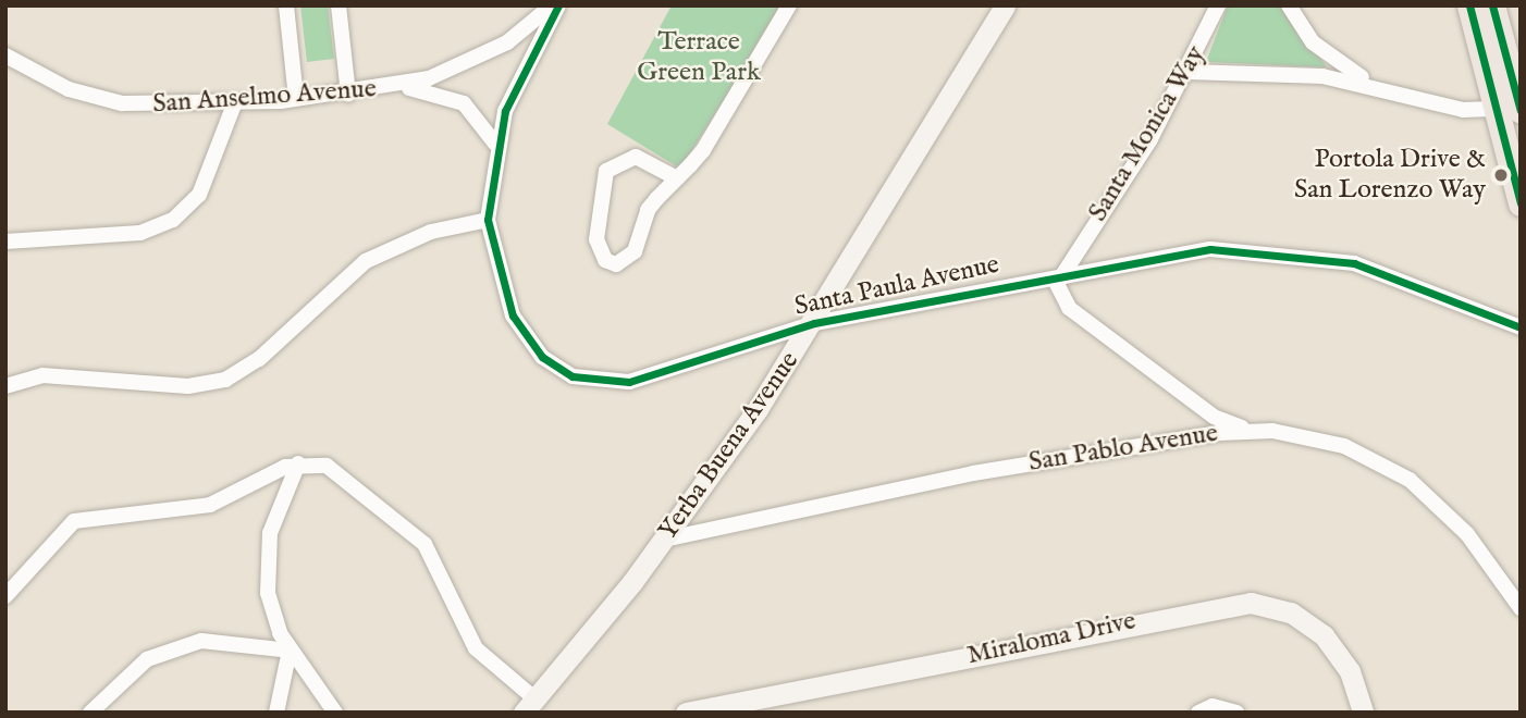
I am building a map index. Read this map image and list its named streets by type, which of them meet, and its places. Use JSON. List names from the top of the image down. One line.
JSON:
{"streets":{"street":["San Anselmo Avenue","Santa Monica Way","Santa Paula Avenue","Yerba Buena Avenue","San Pablo Avenue","Miraloma Drive"]},"crossings":[["San Anselmo Avenue","Santa Paula Avenue"],["Santa Monica Way","Santa Paula Avenue"],["Santa Paula Avenue","Yerba Buena Avenue"],["Yerba Buena Avenue","San Pablo Avenue"]],"parks":["Terrace Green Park"],"places":["Portola Drive & San Lorenzo Way"]}
